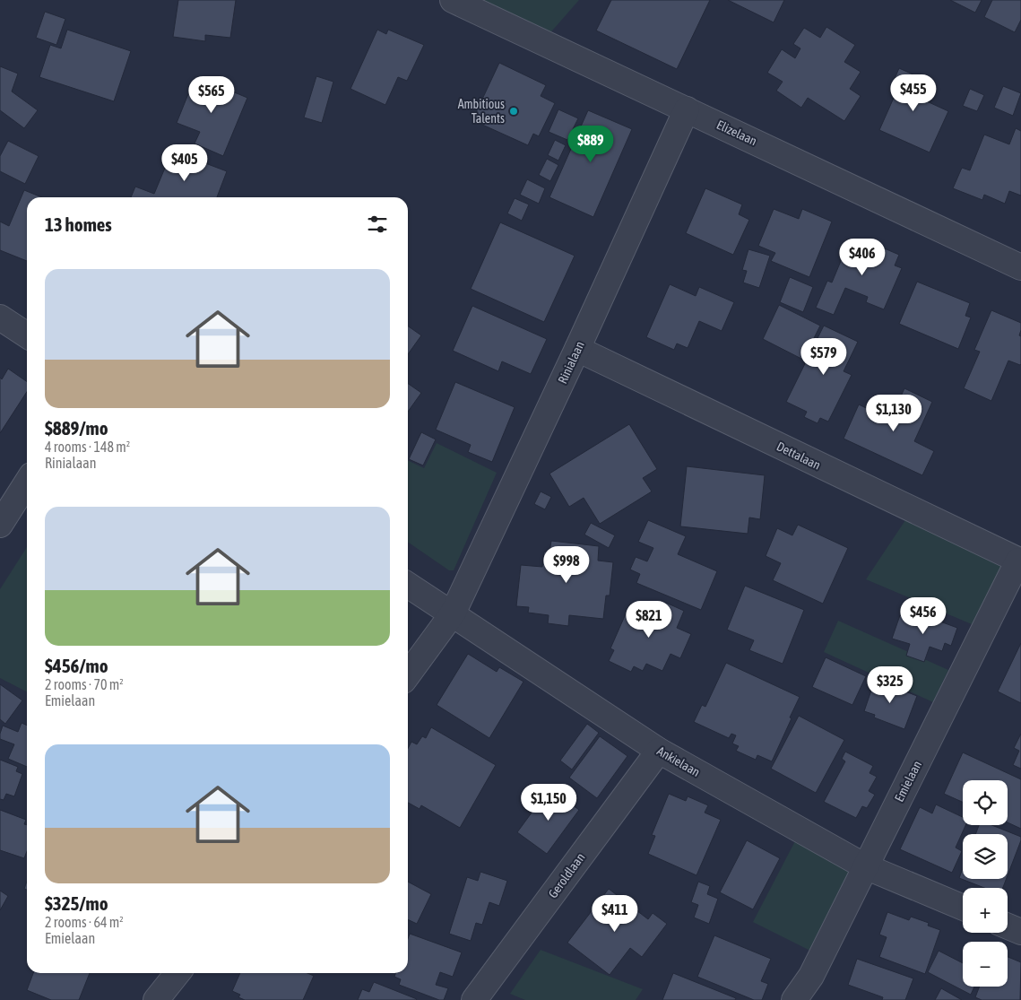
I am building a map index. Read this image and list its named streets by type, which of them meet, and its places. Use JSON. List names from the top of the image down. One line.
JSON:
{"streets":{"street":["Elizelaan","Rinialaan","Dettalaan","Ankielaan","Emielaan","Geroldlaan"]},"crossings":[["Elizelaan","Rinialaan"],["Rinialaan","Dettalaan"],["Rinialaan","Ankielaan"],["Dettalaan","Emielaan"],["Ankielaan","Emielaan"],["Ankielaan","Geroldlaan"]],"places":["Ambitious Talents"],"page":{"price":["$455","$565","$889","$405","$406","$579","$1,130","$998","$456","$821","$325","$1,150","$411"],"heading":"13 homes","list":[{"name":"$889/mo","note":"4 rooms · 148 m² · Rinialaan"},{"name":"$456/mo","note":"2 rooms · 70 m² · Emielaan"},{"name":"$325/mo","note":"2 rooms · 64 m² · Emielaan"}],"map_buttons":["+","−"]}}
